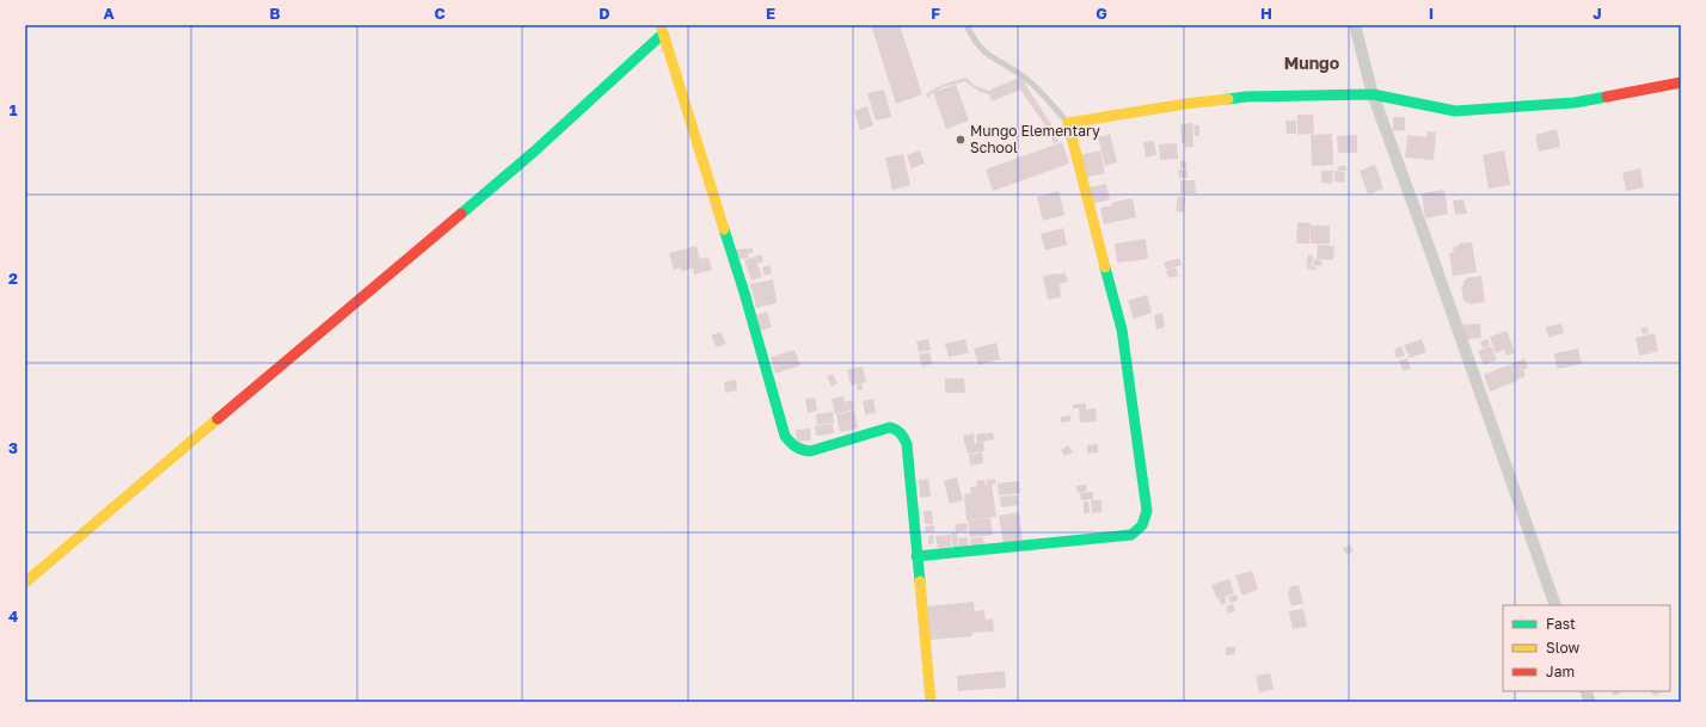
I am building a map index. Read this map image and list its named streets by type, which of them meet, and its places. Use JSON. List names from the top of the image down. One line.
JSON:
{"districts":["Mungo"],"places":["Mungo Elementary School"],"legend":["Fast","Slow","Jam"],"grid":{"columns":["A","B","C","D","E","F","G","H","I","J"],"rows":["1","2","3","4"]}}
